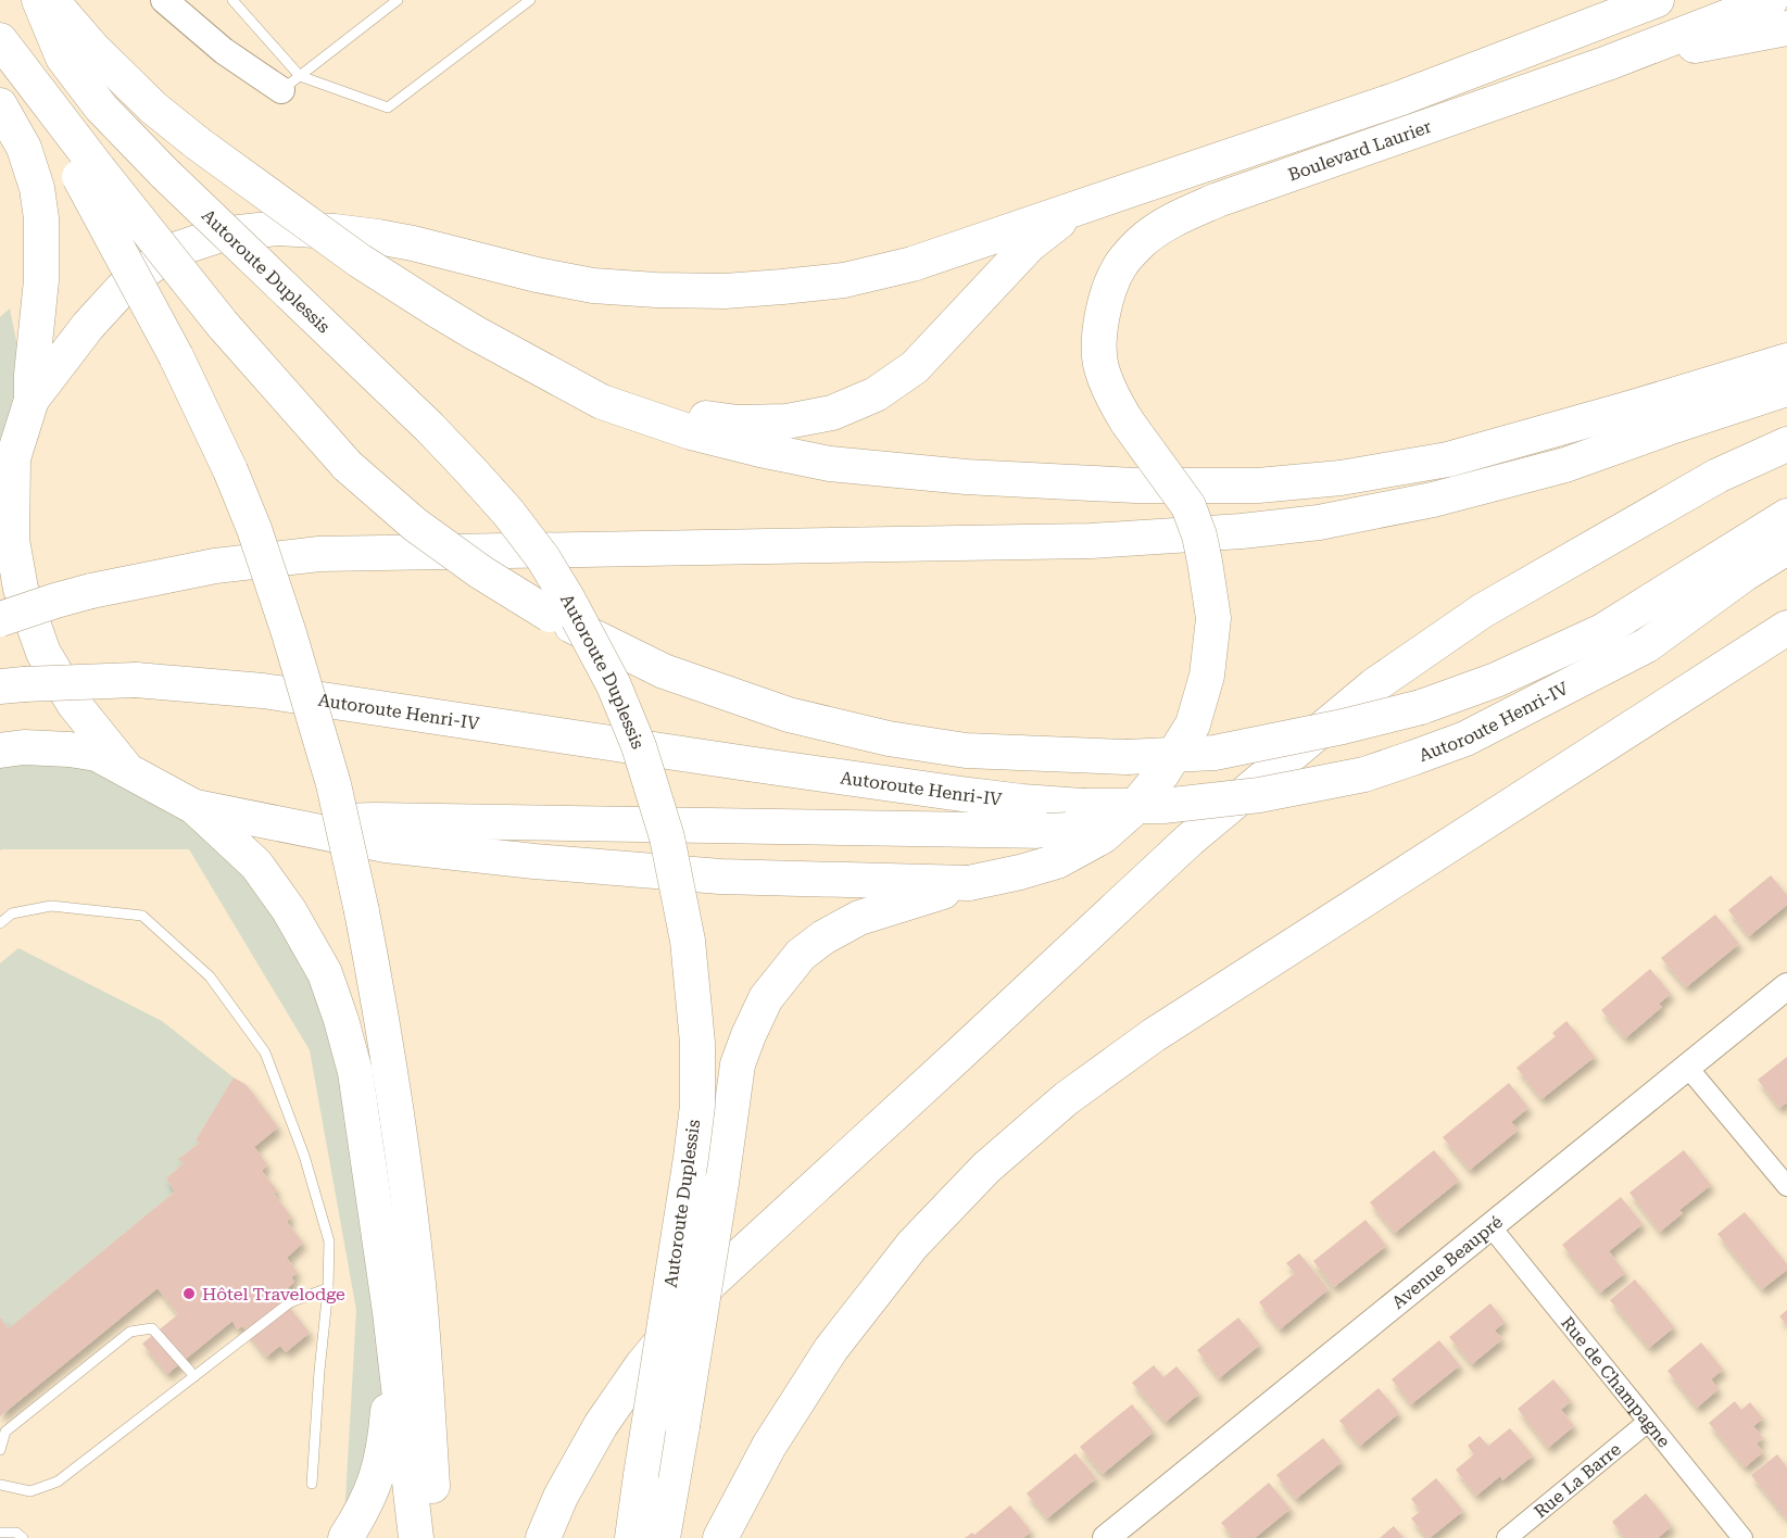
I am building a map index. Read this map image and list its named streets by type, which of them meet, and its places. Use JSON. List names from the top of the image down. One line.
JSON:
{"streets":{"highway":["Boulevard Laurier","Autoroute Duplessis","Autoroute Henri-IV"],"street":["Avenue Beaupré","Rue de Champagne","Rue La Barre"]},"crossings":[["Avenue Beaupré","Rue de Champagne"],["Rue de Champagne","Rue La Barre"]],"places":["Hôtel Travelodge"]}
